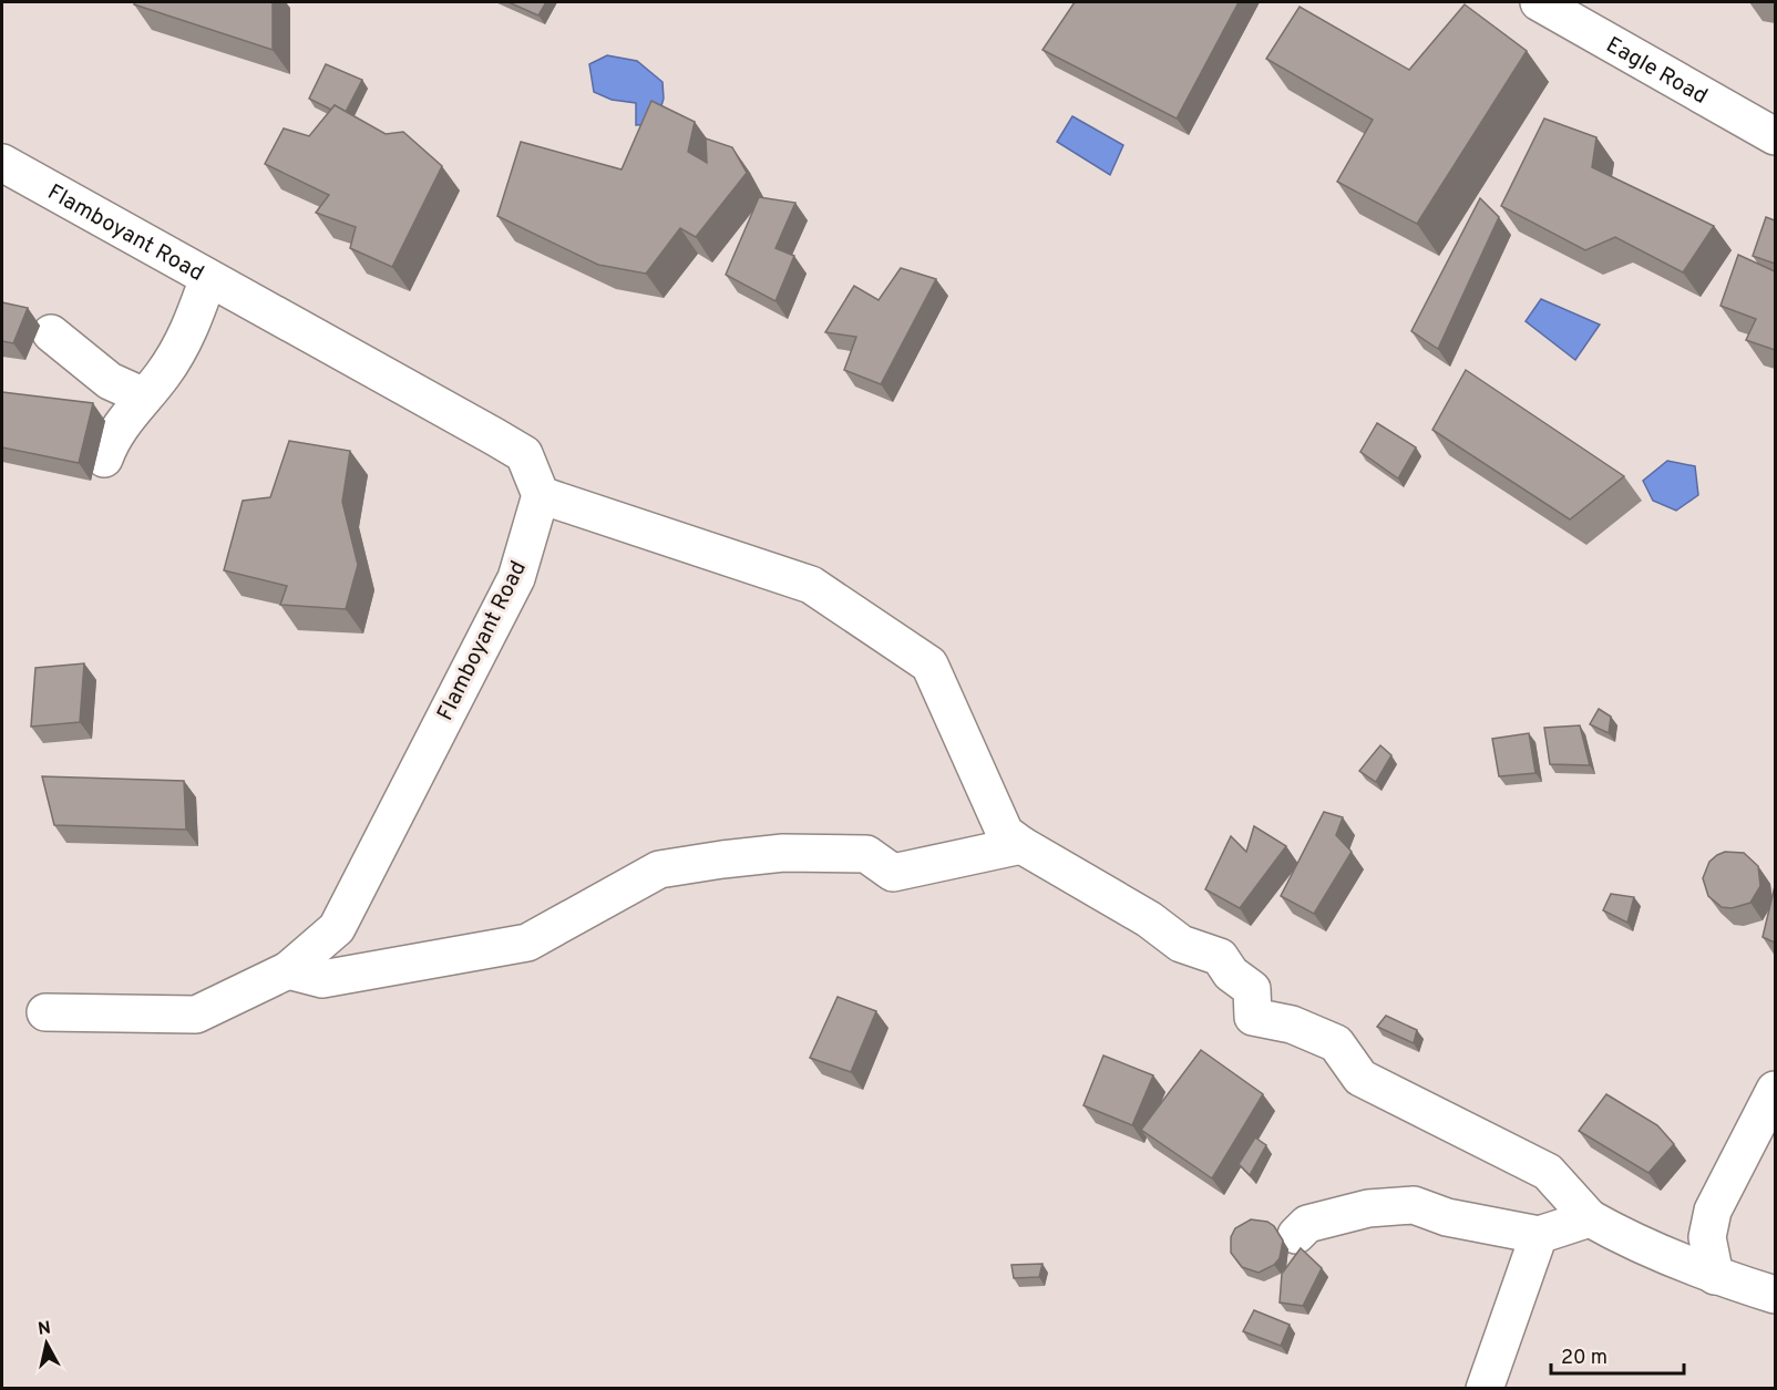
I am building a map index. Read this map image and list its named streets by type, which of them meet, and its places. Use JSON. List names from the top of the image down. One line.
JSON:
{"streets":{"street":["Eagle Road","Flamboyant Road"]},"scale_bar":"20 m","north":"top"}
